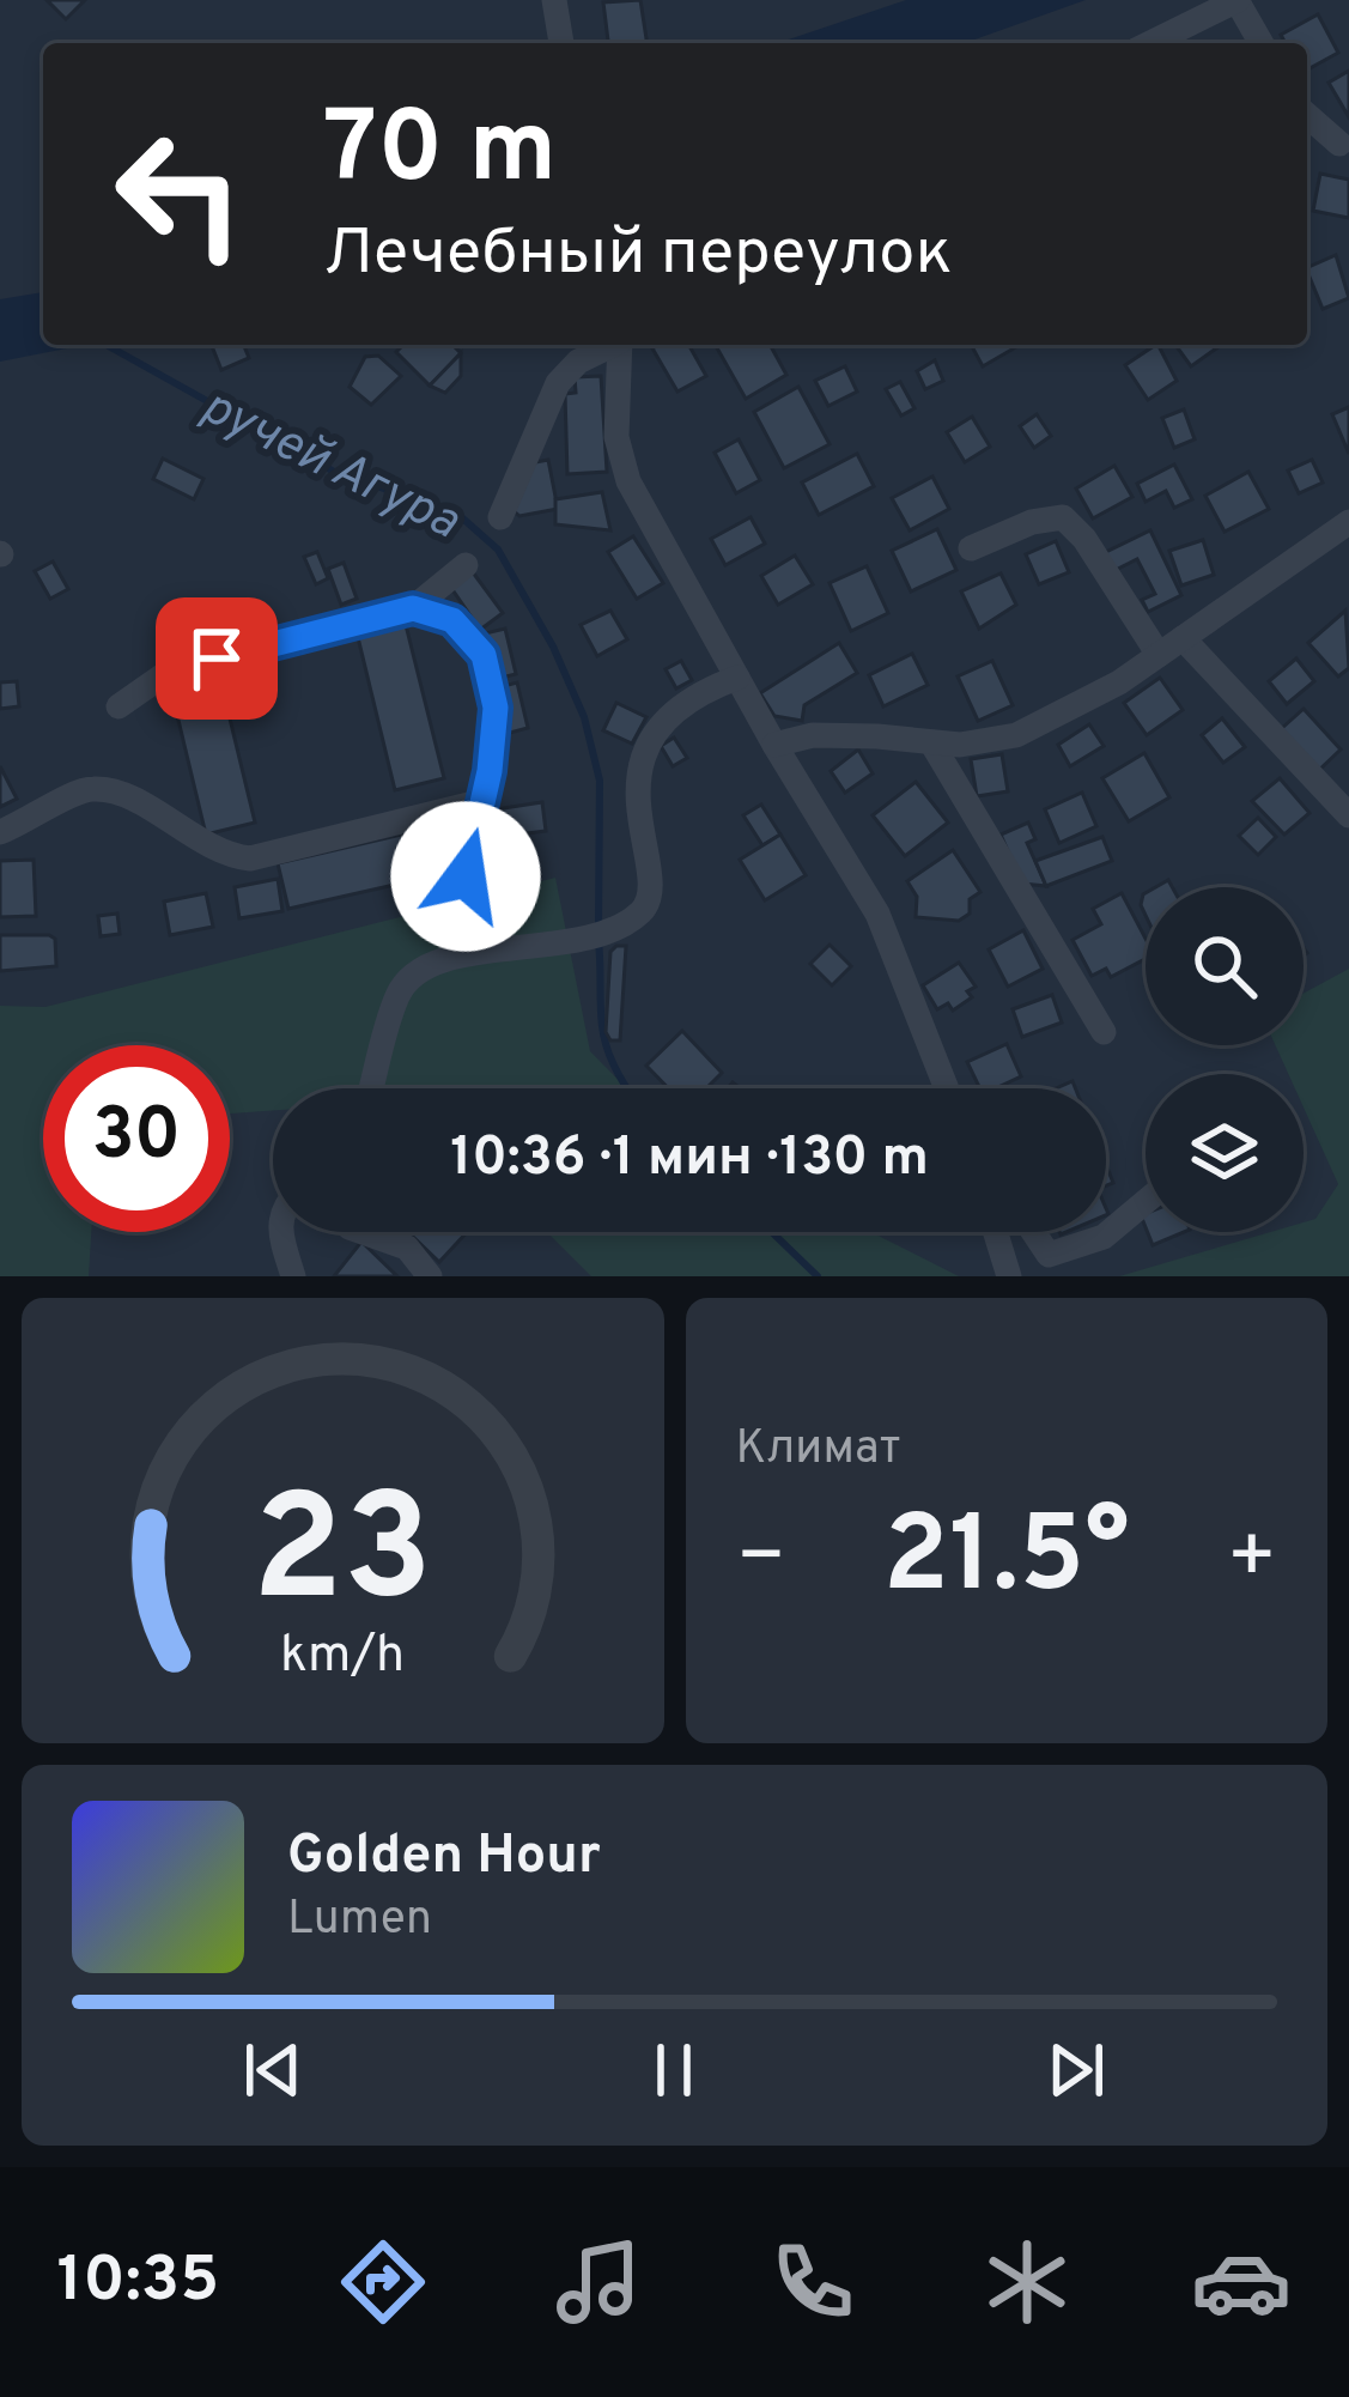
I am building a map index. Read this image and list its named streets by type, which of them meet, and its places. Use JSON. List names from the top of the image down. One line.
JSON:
{"water":["ручей Агура"],"page":{"turn":["70 m","Лечебный переулок"],"limit":"30","trip":"10:36 · 1 мин · 130 m","tile":"Климат","heat":["−","21.5°","+"],"song":["Golden Hour","Lumen"],"tabs":"10:35","gauge":["23","km/h"]}}
